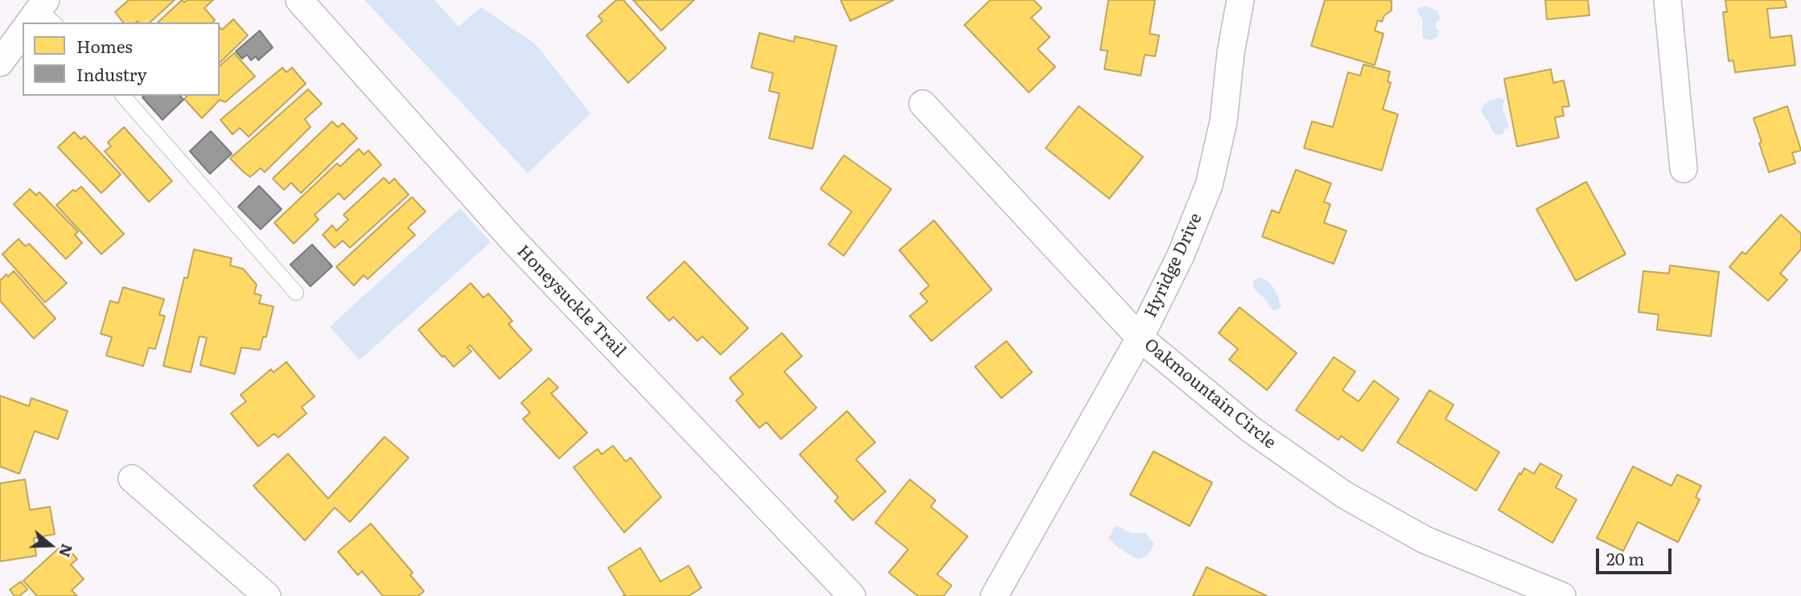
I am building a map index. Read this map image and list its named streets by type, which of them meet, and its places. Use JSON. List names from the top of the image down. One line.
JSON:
{"streets":{"street":["Hyridge Drive","Honeysuckle Trail","Oakmountain Circle"]},"crossings":[["Hyridge Drive","Oakmountain Circle"]],"legend":["Homes","Industry"],"scale_bar":"20 m","north":"right"}
